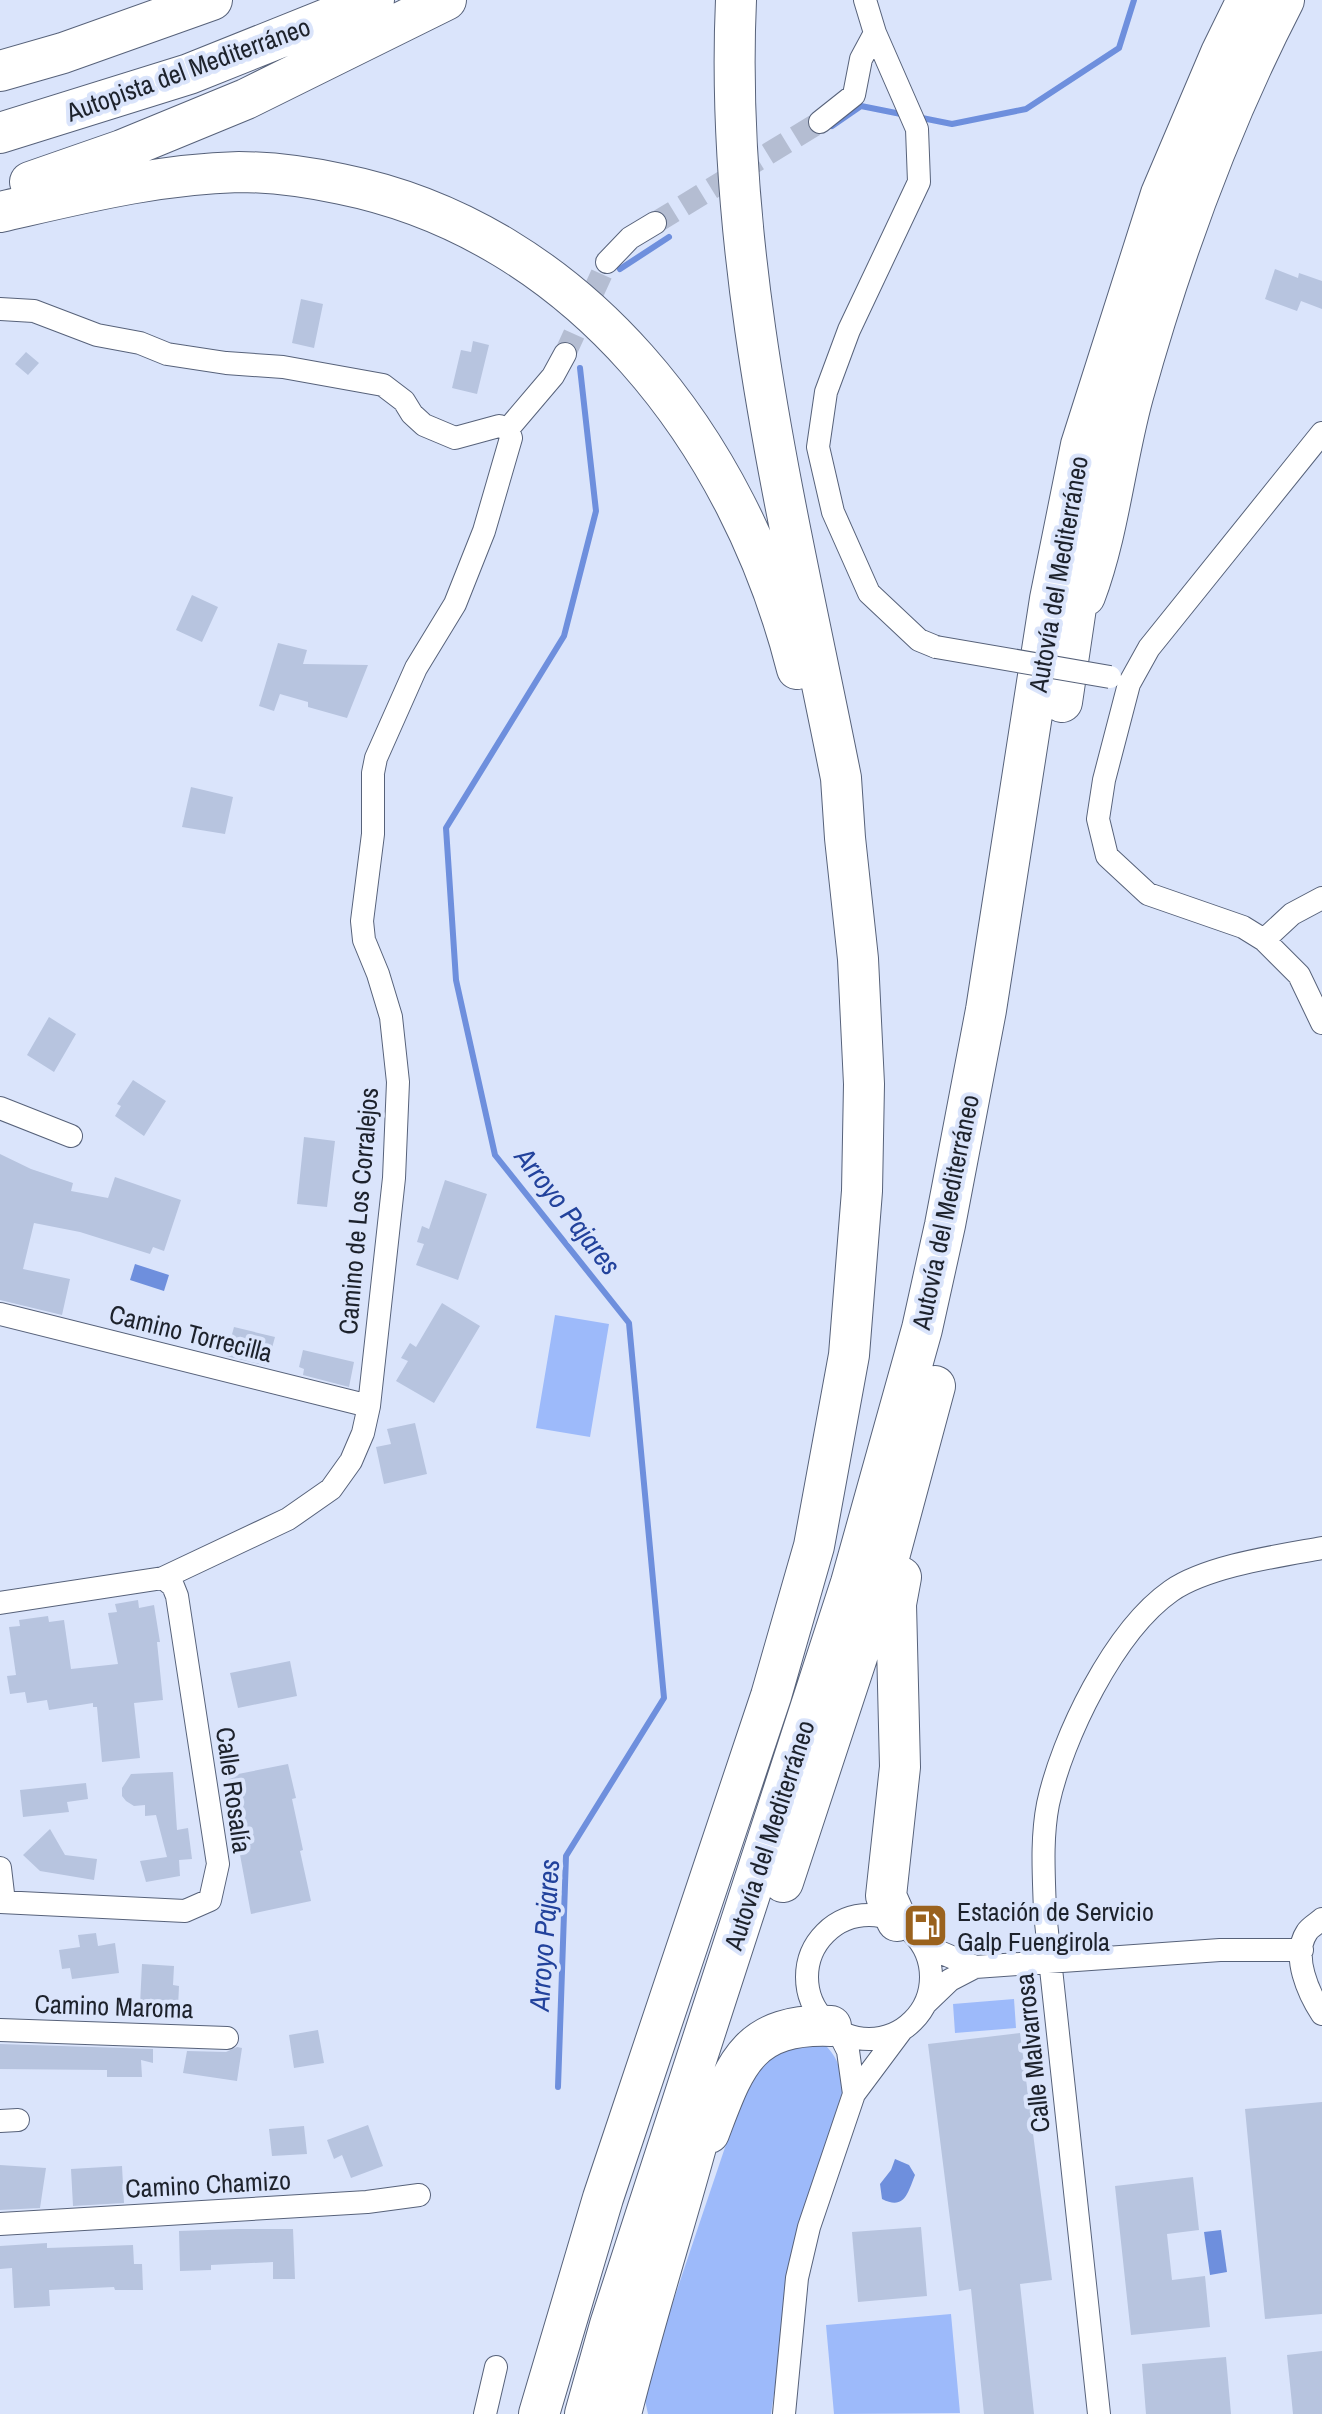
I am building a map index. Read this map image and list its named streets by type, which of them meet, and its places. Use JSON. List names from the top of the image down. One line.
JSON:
{"streets":{"highway":["Autopista del Mediterráneo","Autovía del Mediterráneo"],"street":["Camino de Los Corralejos","Camino Torrecilla","Calle Rosalía","Camino Maroma","Calle Malvarrosa","Camino Chamizo"]},"crossings":[["Camino de Los Corralejos","Camino Torrecilla"],["Camino de Los Corralejos","Calle Rosalía"]],"water":["Arroyo Pajares"],"places":{"fuel station":["Estación de Servicio Galp Fuengirola"]}}
